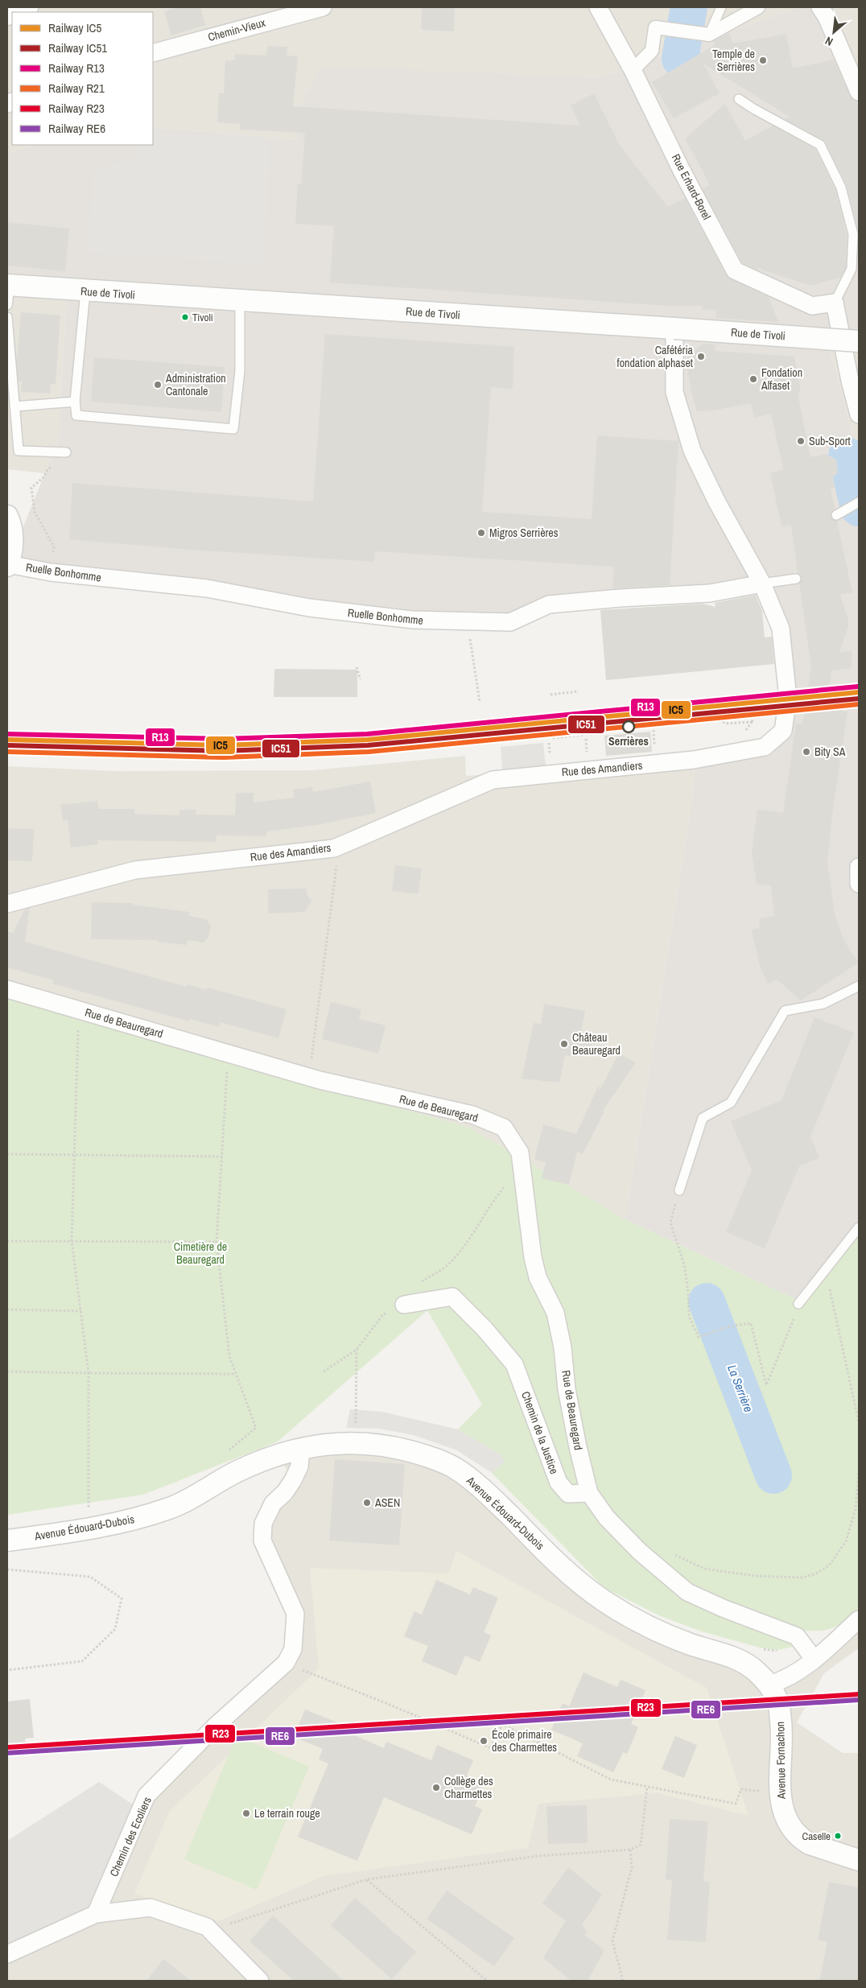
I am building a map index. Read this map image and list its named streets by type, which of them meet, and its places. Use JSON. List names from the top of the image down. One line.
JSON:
{"streets":{"street":["Chemin-Vieux","Rue Erhard-Borel","Rue de Tivoli","Ruelle Bonhomme","Rue des Amandiers","Rue de Beauregard","Chemin de la Justice","Avenue Édouard-Dubois","Avenue Fornachon","Chemin des Ecoliers"]},"crossings":[["Rue de Tivoli","Rue des Amandiers"],["Ruelle Bonhomme","Rue des Amandiers"],["Rue de Beauregard","Chemin de la Justice"],["Avenue Édouard-Dubois","Avenue Fornachon"],["Avenue Édouard-Dubois","Chemin des Ecoliers"]],"water":["La Serrière"],"parks":["Cimetière de Beauregard"],"places":["Temple de Serrières","Tivoli","Cafétéria fondation alphaset","Fondation Alfaset","Administration Cantonale","Sub-Sport","Migros Serrières","Serrières","Bity SA","Château Beauregard","ASEN","École primaire des Charmettes","Collège des Charmettes","Le terrain rouge","Caselle"],"lines":["rail line R13","rail line IC5","rail line IC51","rail line R21","rail line R23","rail line RE6"],"legend":["Railway IC5","Railway IC51","Railway R13","Railway R21","Railway R23","Railway RE6"],"north":"bottom left"}
